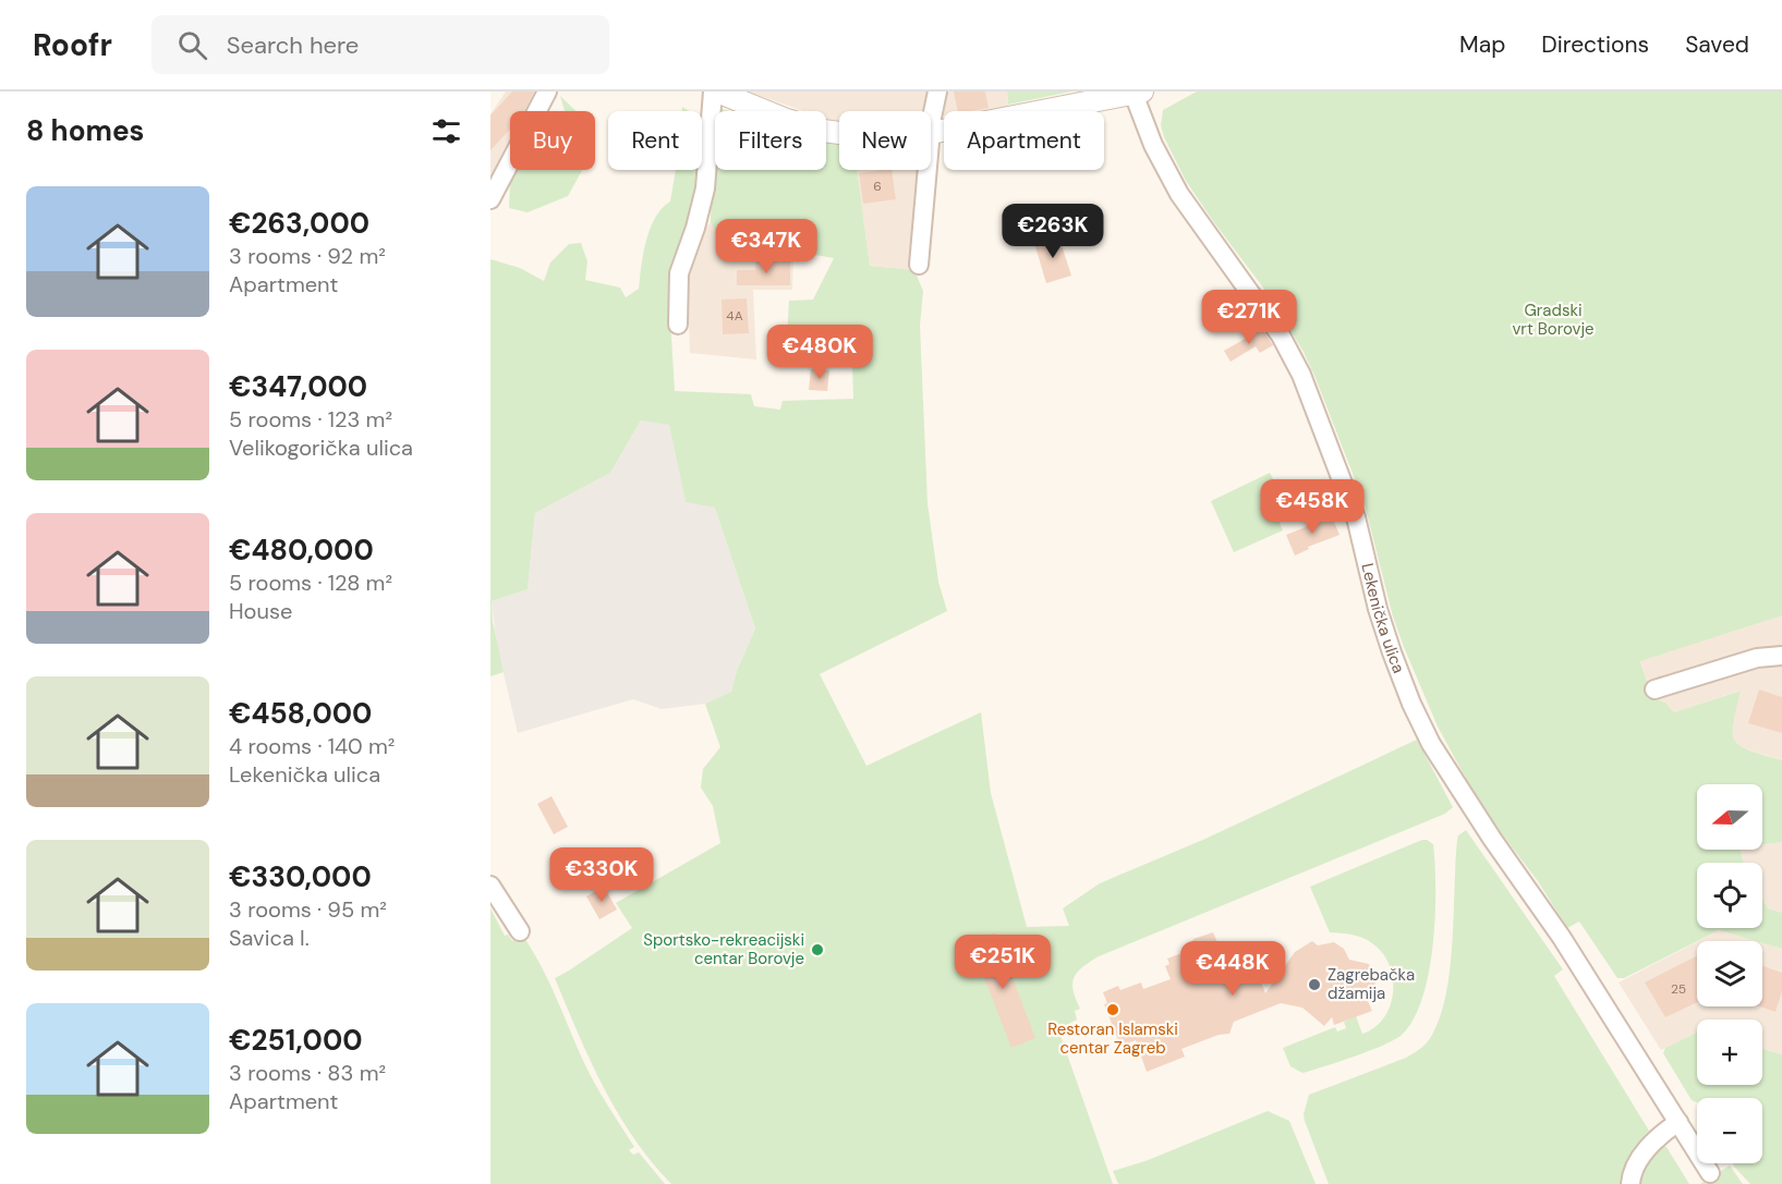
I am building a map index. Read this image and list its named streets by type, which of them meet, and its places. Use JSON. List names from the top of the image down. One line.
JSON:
{"streets":{"street":["Lekenička ulica"]},"parks":["Gradski vrt Borovje"],"places":["Sportsko-rekreacijski centar Borovje","Zagrebačka džamija","Restoran Islamski centar Zagreb"],"house_numbers":["6","4A","25"],"north":"left","page":{"header":"Roofr","search":"Search here","nav":["Map","Directions","Saved"],"heading":"8 homes","chip":["Buy","Rent","Filters","New","Apartment"],"list":[{"name":"€263,000","note":"3 rooms · 92 m² · Apartment"},{"name":"€347,000","note":"5 rooms · 123 m² · Velikogorička ulica"},{"name":"€480,000","note":"5 rooms · 128 m² · House"},{"name":"€458,000","note":"4 rooms · 140 m² · Lekenička ulica"},{"name":"€330,000","note":"3 rooms · 95 m² · Savica I."},{"name":"€251,000","note":"3 rooms · 83 m² · Apartment"}],"price":["€263K","€347K","€271K","€480K","€458K","€330K","€251K","€448K"],"map_buttons":["+","−"]}}
